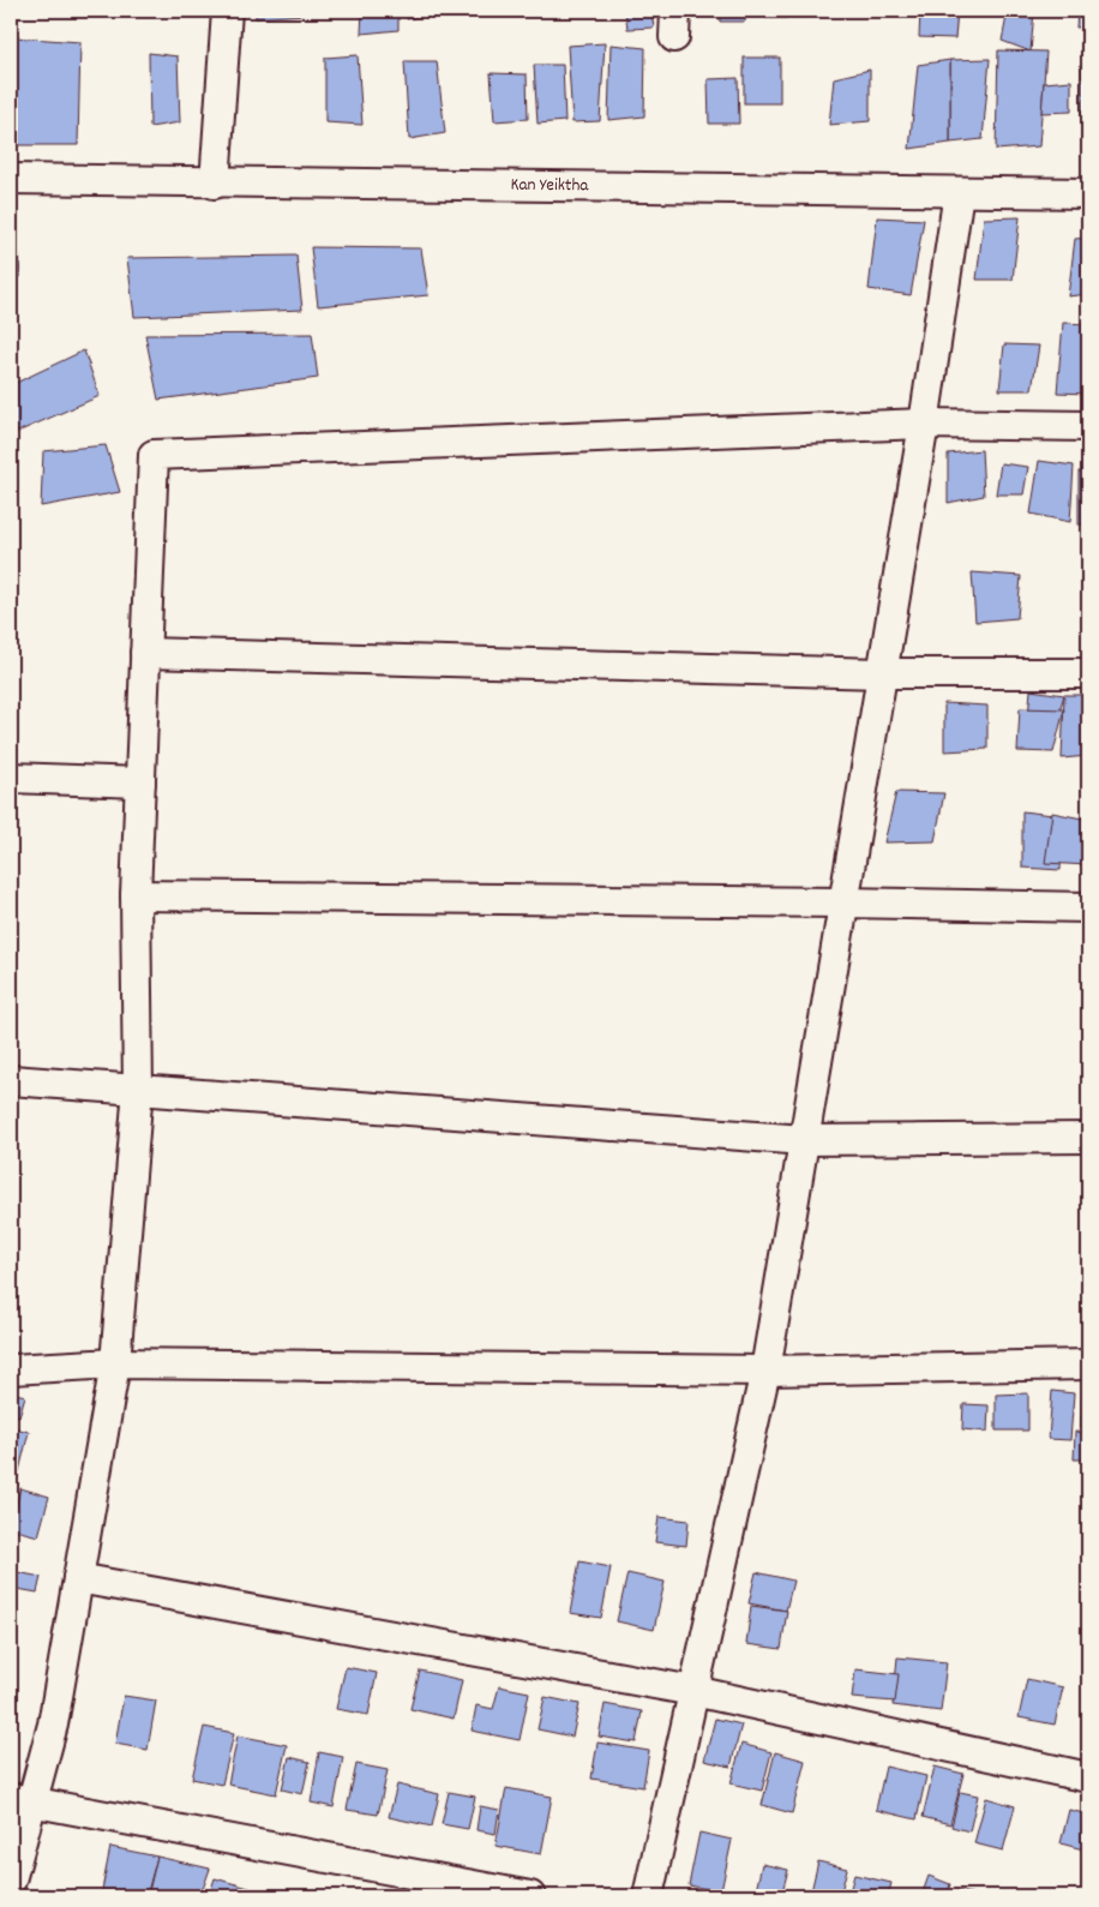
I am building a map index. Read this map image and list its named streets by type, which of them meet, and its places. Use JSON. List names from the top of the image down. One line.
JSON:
{"streets":{"street":["Kan Yeiktha"]}}
